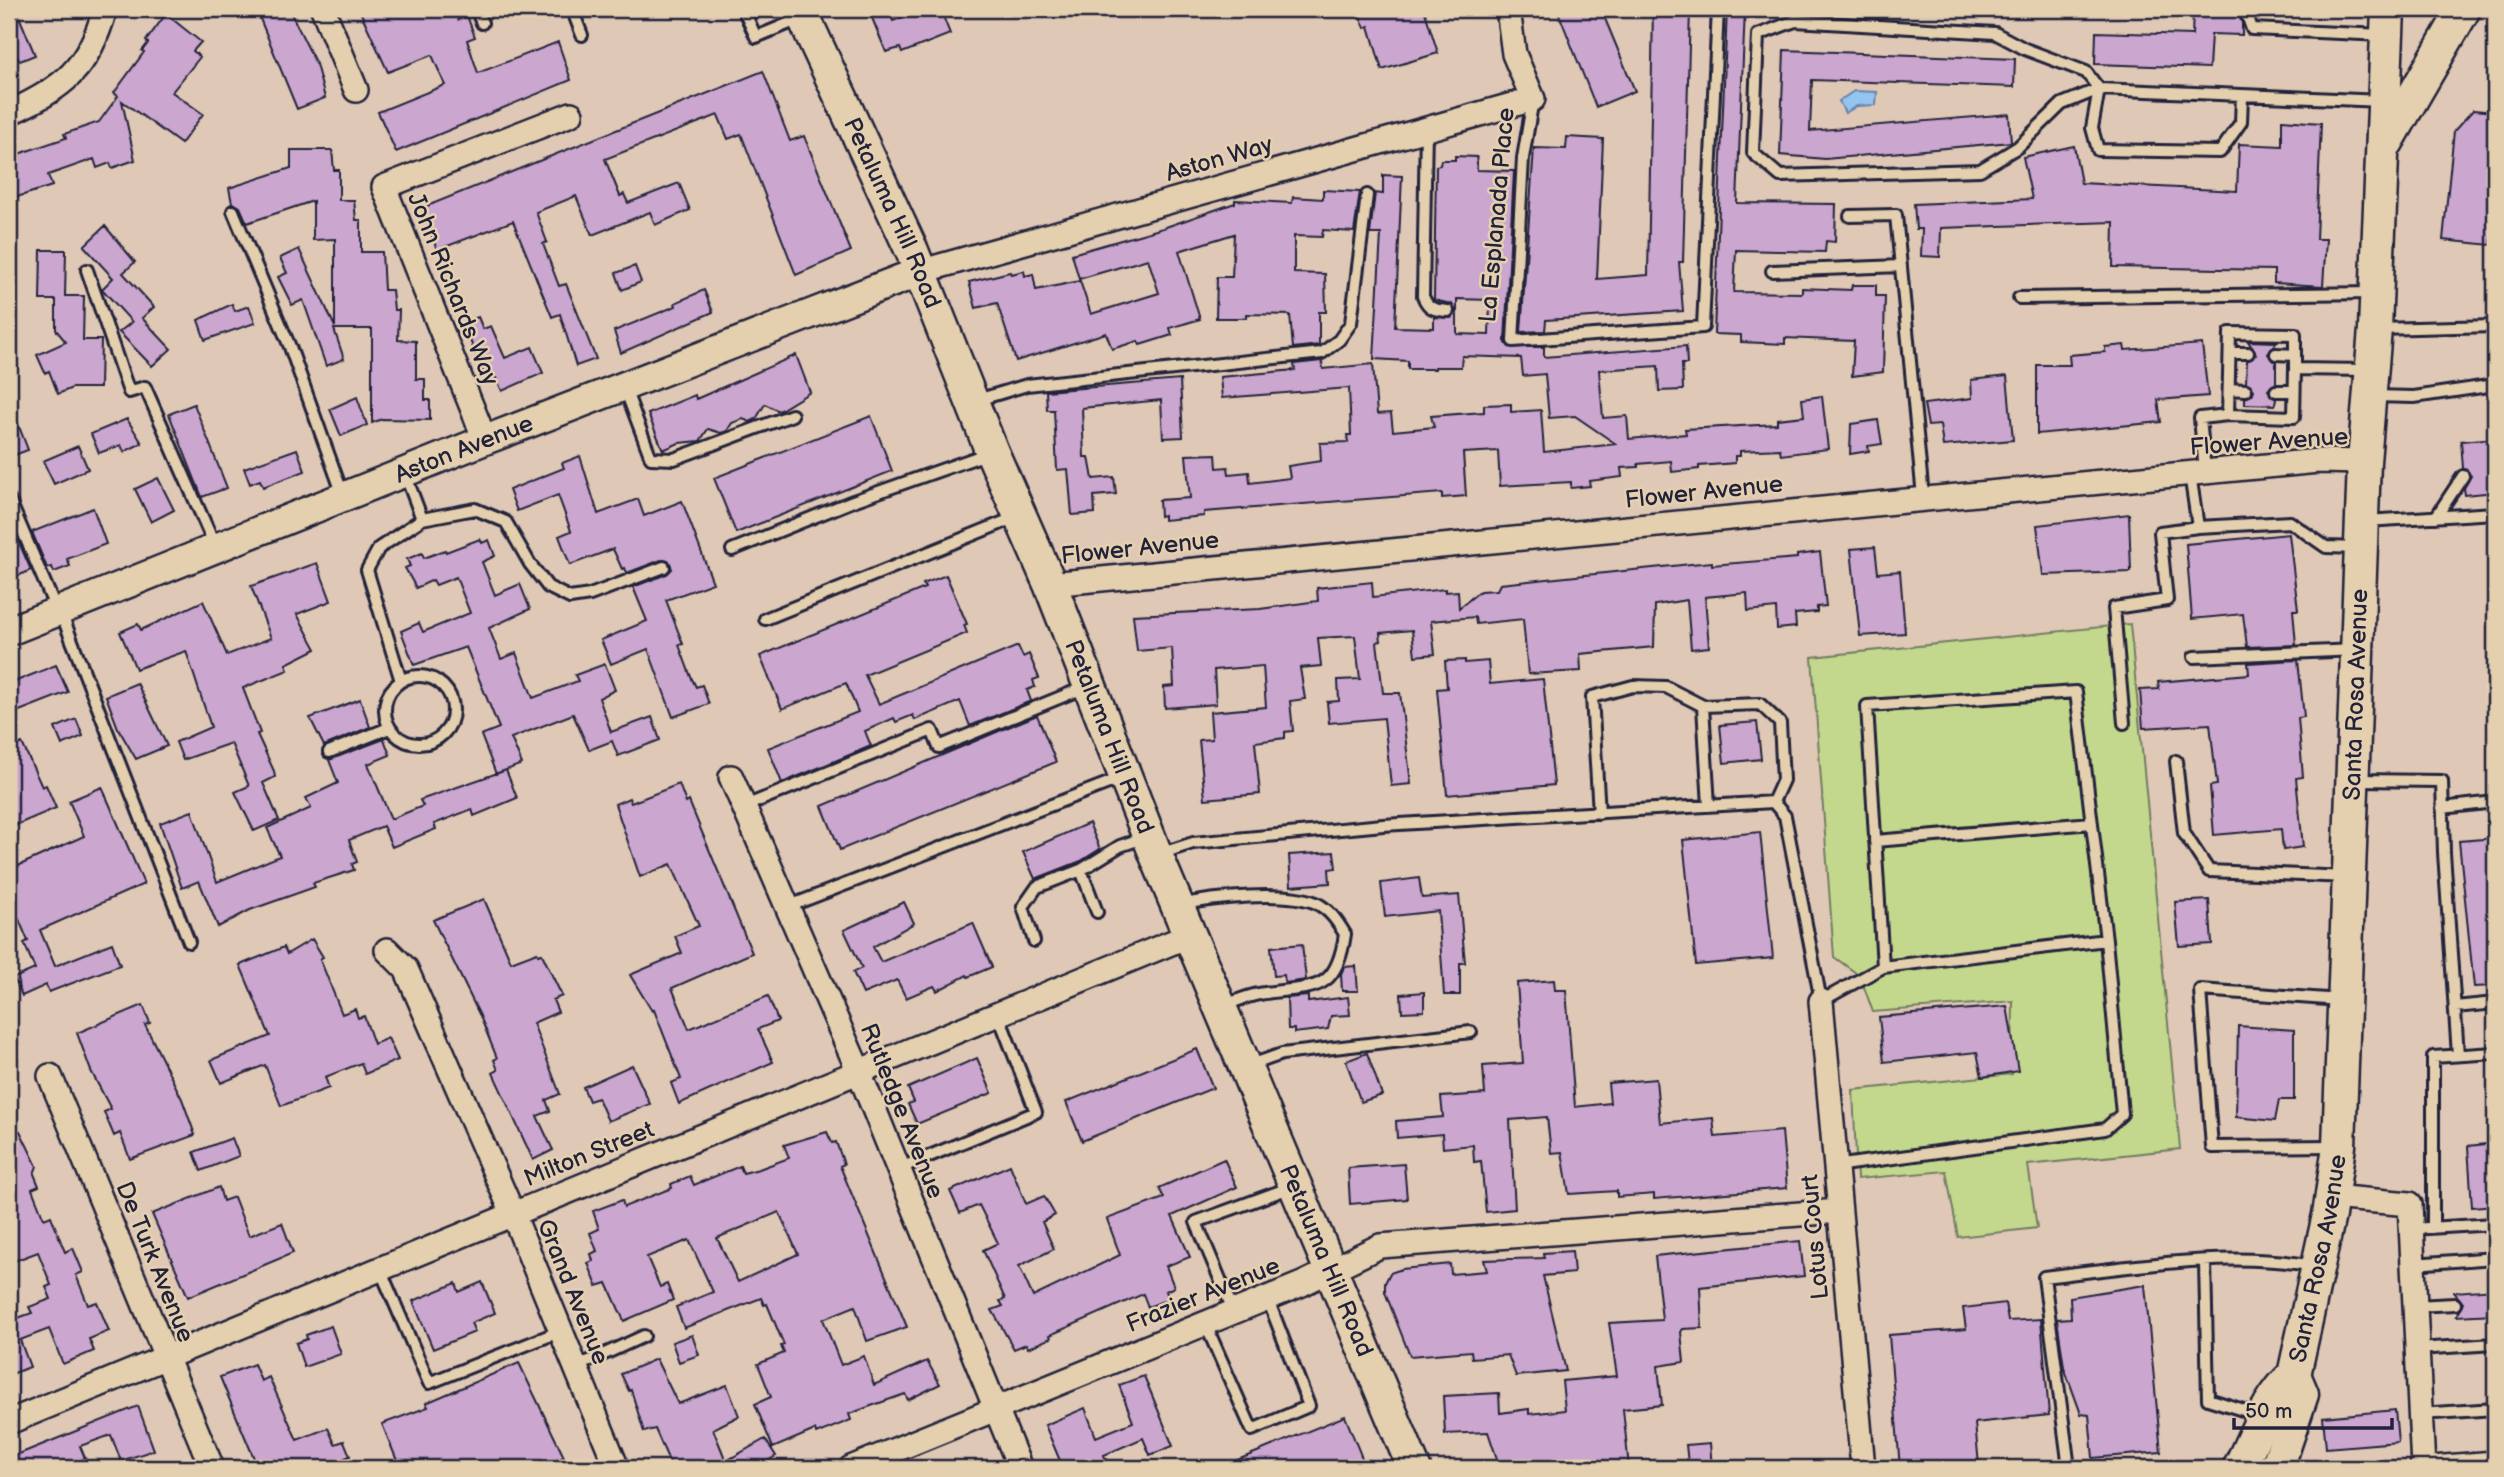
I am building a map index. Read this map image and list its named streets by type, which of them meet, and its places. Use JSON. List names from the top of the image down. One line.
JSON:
{"streets":{"main road":["Petaluma Hill Road","Santa Rosa Avenue"],"street":["Aston Way","La Esplanada Place","John Richards Way","Flower Avenue","Aston Avenue","Rutledge Avenue","Milton Street","Lotus Court","De Turk Avenue","Grand Avenue","Frazier Avenue"]},"crossings":[["Aston Way","Petaluma Hill Road"],["Aston Way","La Esplanada Place"],["Aston Way","Aston Avenue"],["Petaluma Hill Road","Flower Avenue"],["Petaluma Hill Road","Aston Avenue"],["Petaluma Hill Road","Milton Street"],["Petaluma Hill Road","Frazier Avenue"],["John Richards Way","Aston Avenue"],["Flower Avenue","Santa Rosa Avenue"],["Rutledge Avenue","Milton Street"],["Rutledge Avenue","Frazier Avenue"],["Milton Street","De Turk Avenue"],["Milton Street","Grand Avenue"],["Lotus Court","Frazier Avenue"]],"scale_bar":"50 m"}
